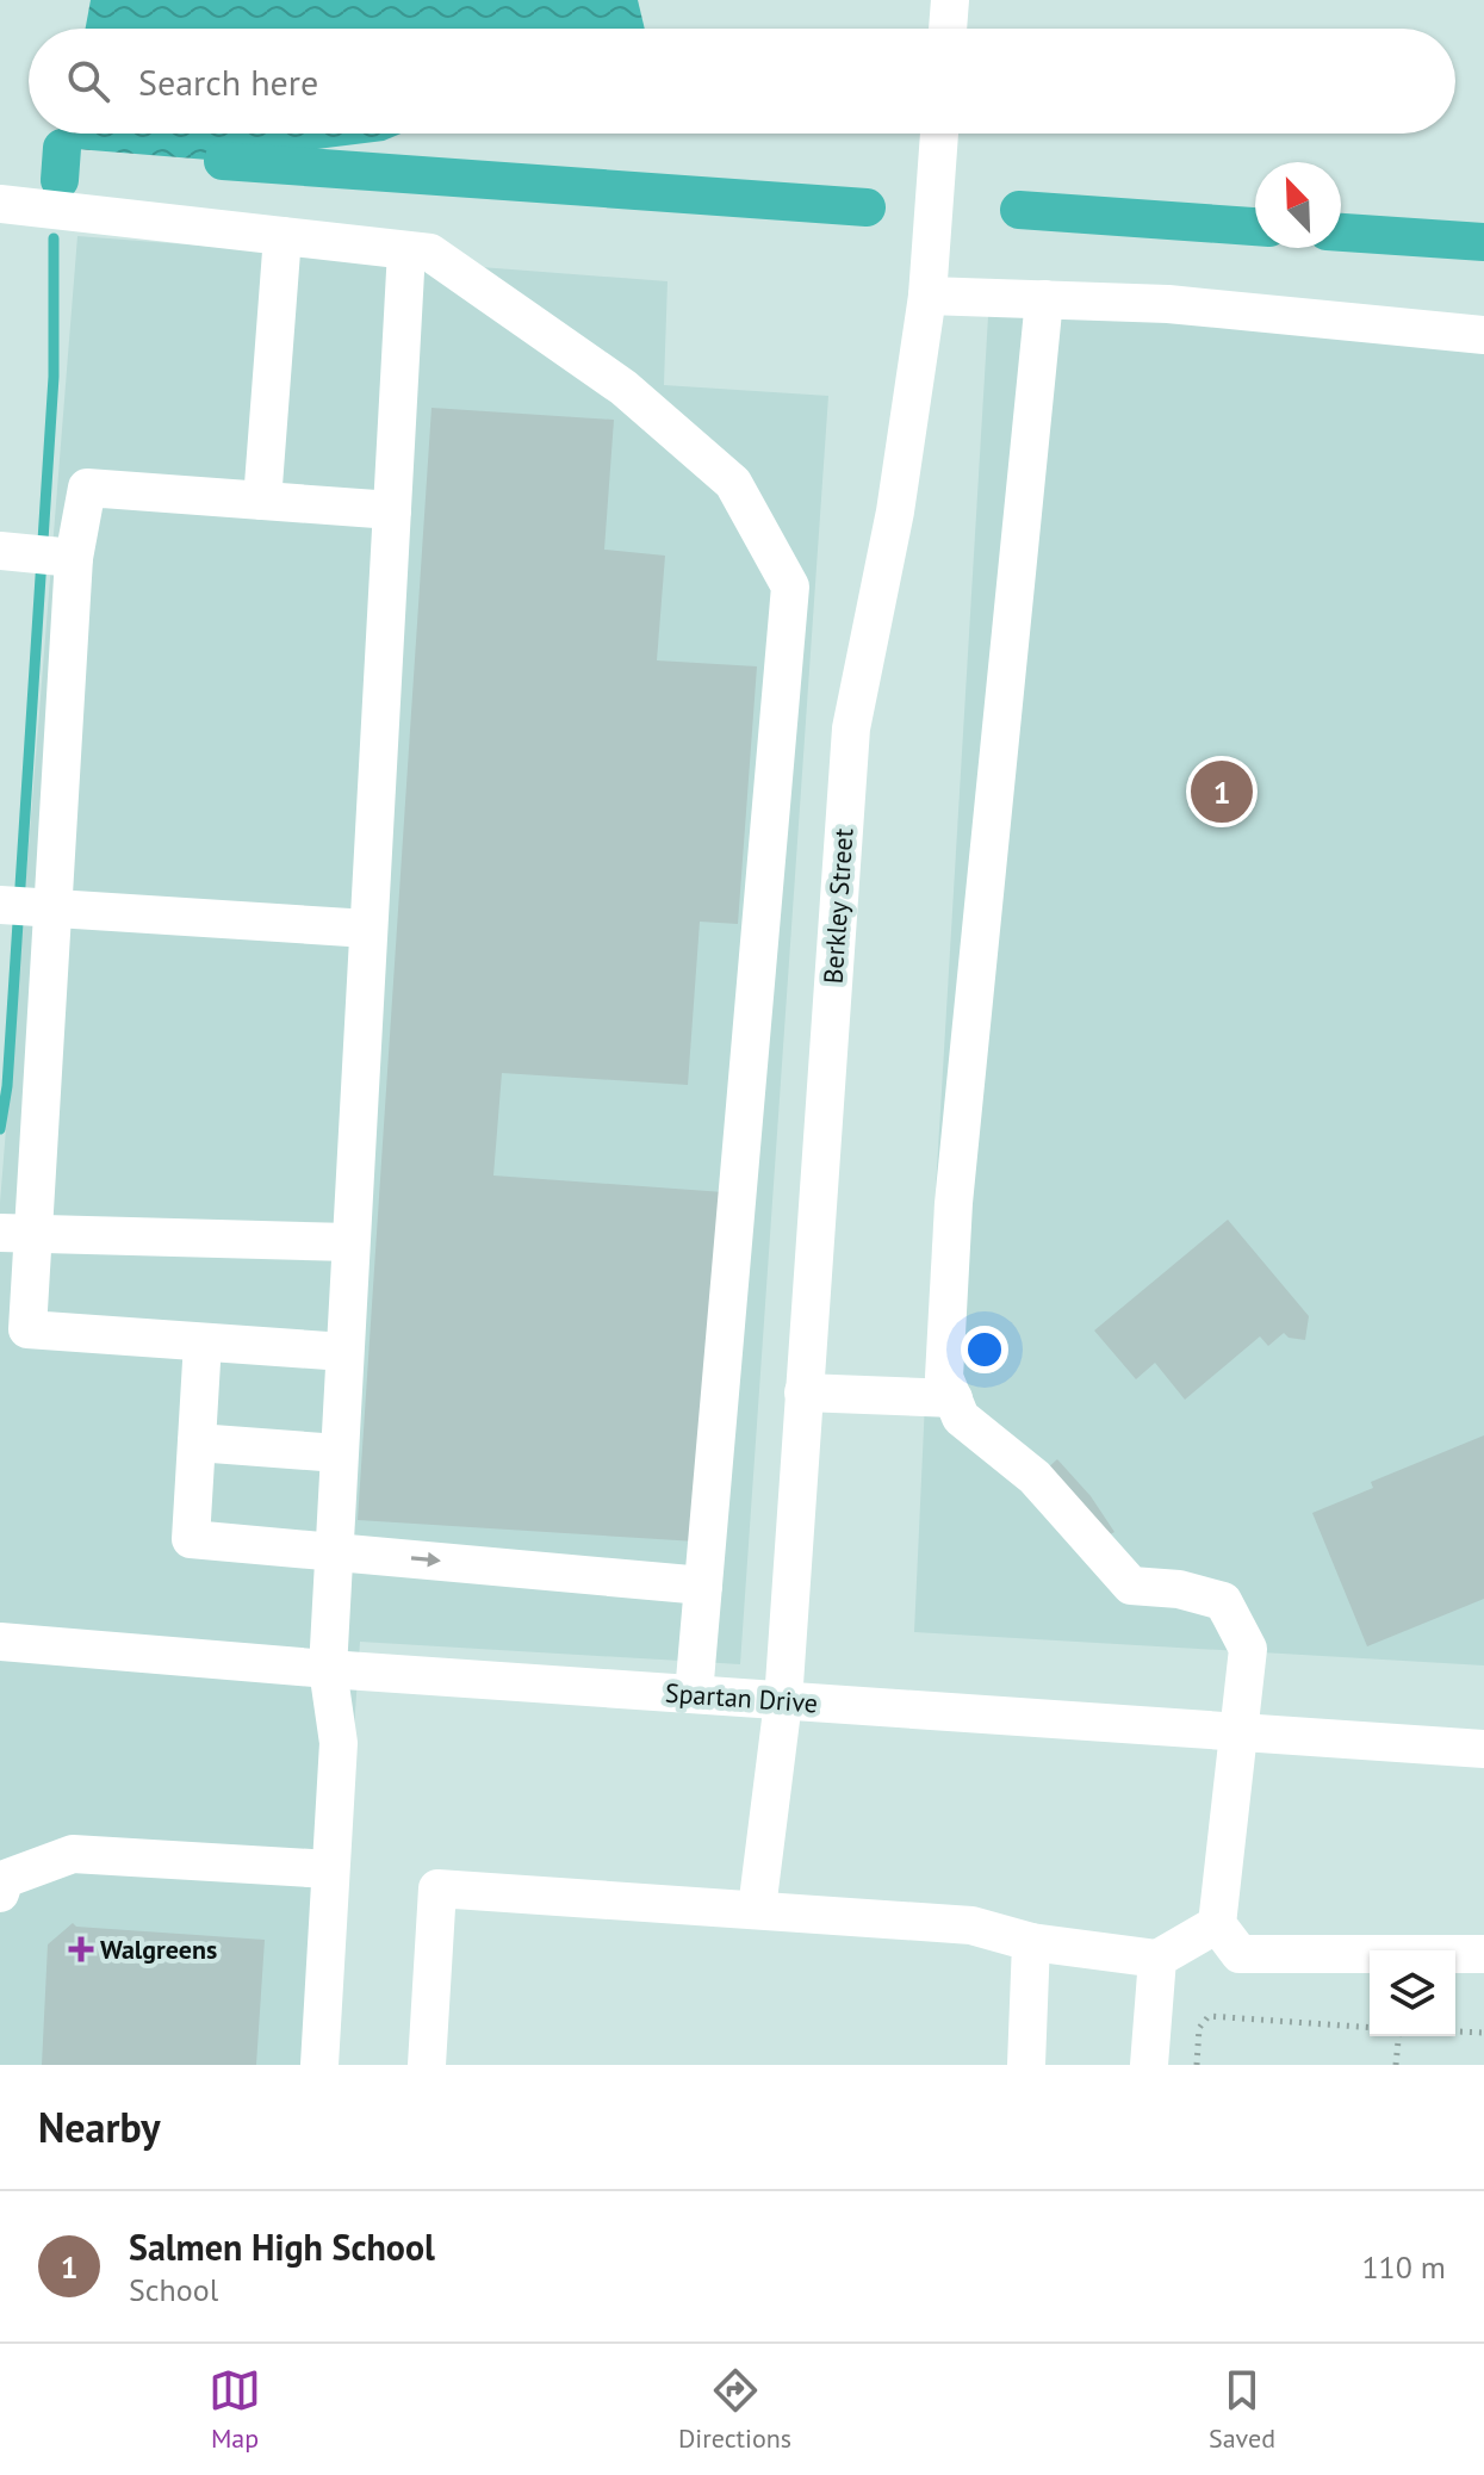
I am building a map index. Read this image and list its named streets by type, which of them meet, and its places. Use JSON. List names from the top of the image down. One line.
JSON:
{"streets":{"street":["Berkley Street","Spartan Drive"]},"crossings":[["Berkley Street","Spartan Drive"]],"places":{"health":["Walgreens"]},"north":"top left","page":{"search":"Search here","pins":"1","heading":"Nearby","list":[{"mark":"1","name":"Salmen High School","note":"School","value":"110 m"}],"nav":["Map","Directions","Saved"]}}
